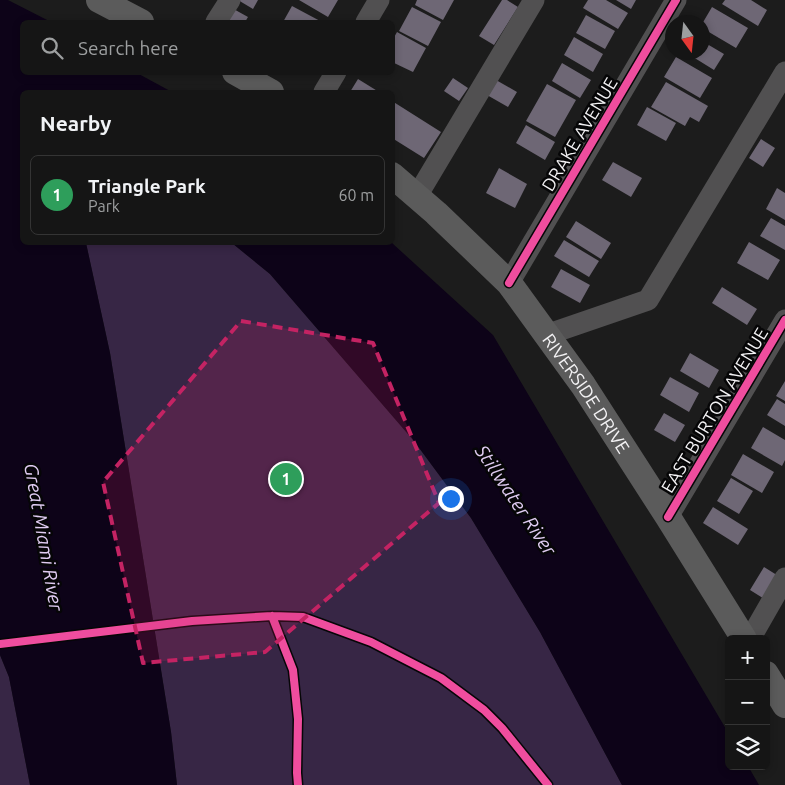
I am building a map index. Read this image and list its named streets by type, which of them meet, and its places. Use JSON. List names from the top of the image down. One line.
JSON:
{"streets":{"main road":["RIVERSIDE DRIVE"],"street":["DRAKE AVENUE","EAST BURTON AVENUE"]},"crossings":[["DRAKE AVENUE","RIVERSIDE DRIVE"],["RIVERSIDE DRIVE","EAST BURTON AVENUE"]],"water":["Stillwater River","Great Miami River"],"north":"bottom","page":{"search":"Search here","heading":"Nearby","list":[{"mark":"1","name":"Triangle Park","note":"Park","value":"60 m"}],"pins":"1","map_buttons":["+","−"]}}
